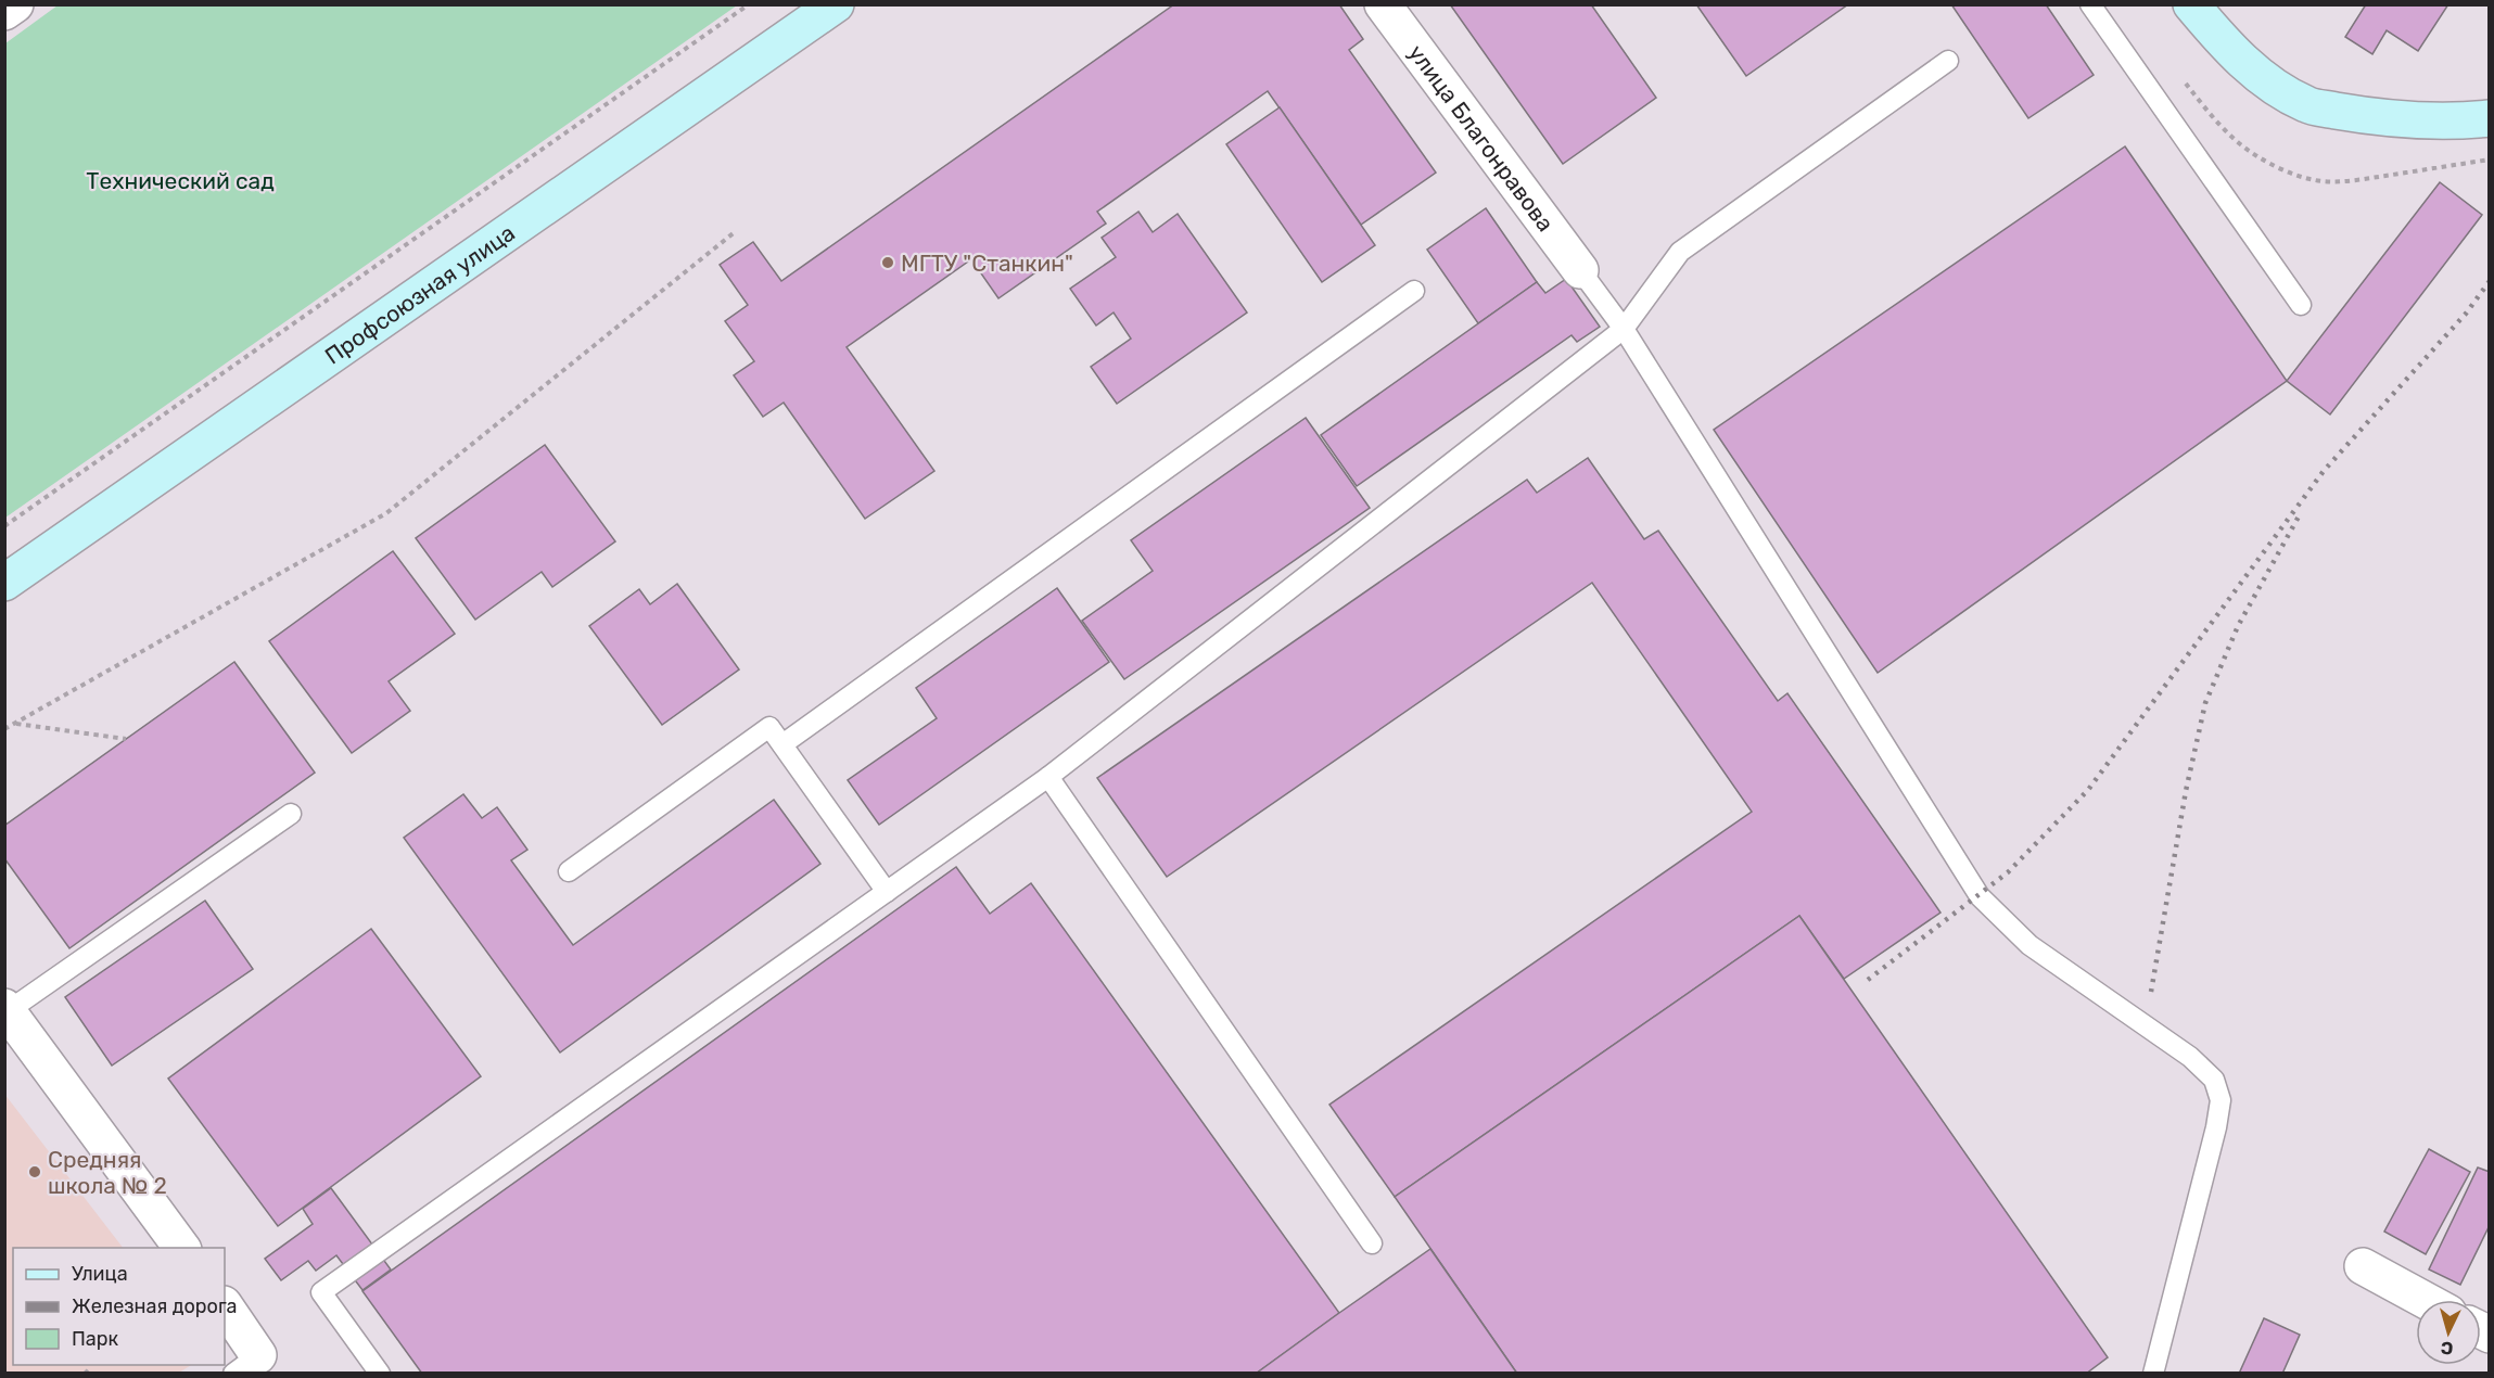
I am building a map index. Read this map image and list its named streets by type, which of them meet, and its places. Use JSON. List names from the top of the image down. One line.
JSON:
{"streets":{"main road":["Профсоюзная улица"],"street":["улица Благонравова"]},"parks":["Технический сад"],"places":["МГТУ \"Станкин\"","Средняя школа № 2"],"legend":["Улица","Железная дорога","Парк"],"north":"bottom"}
